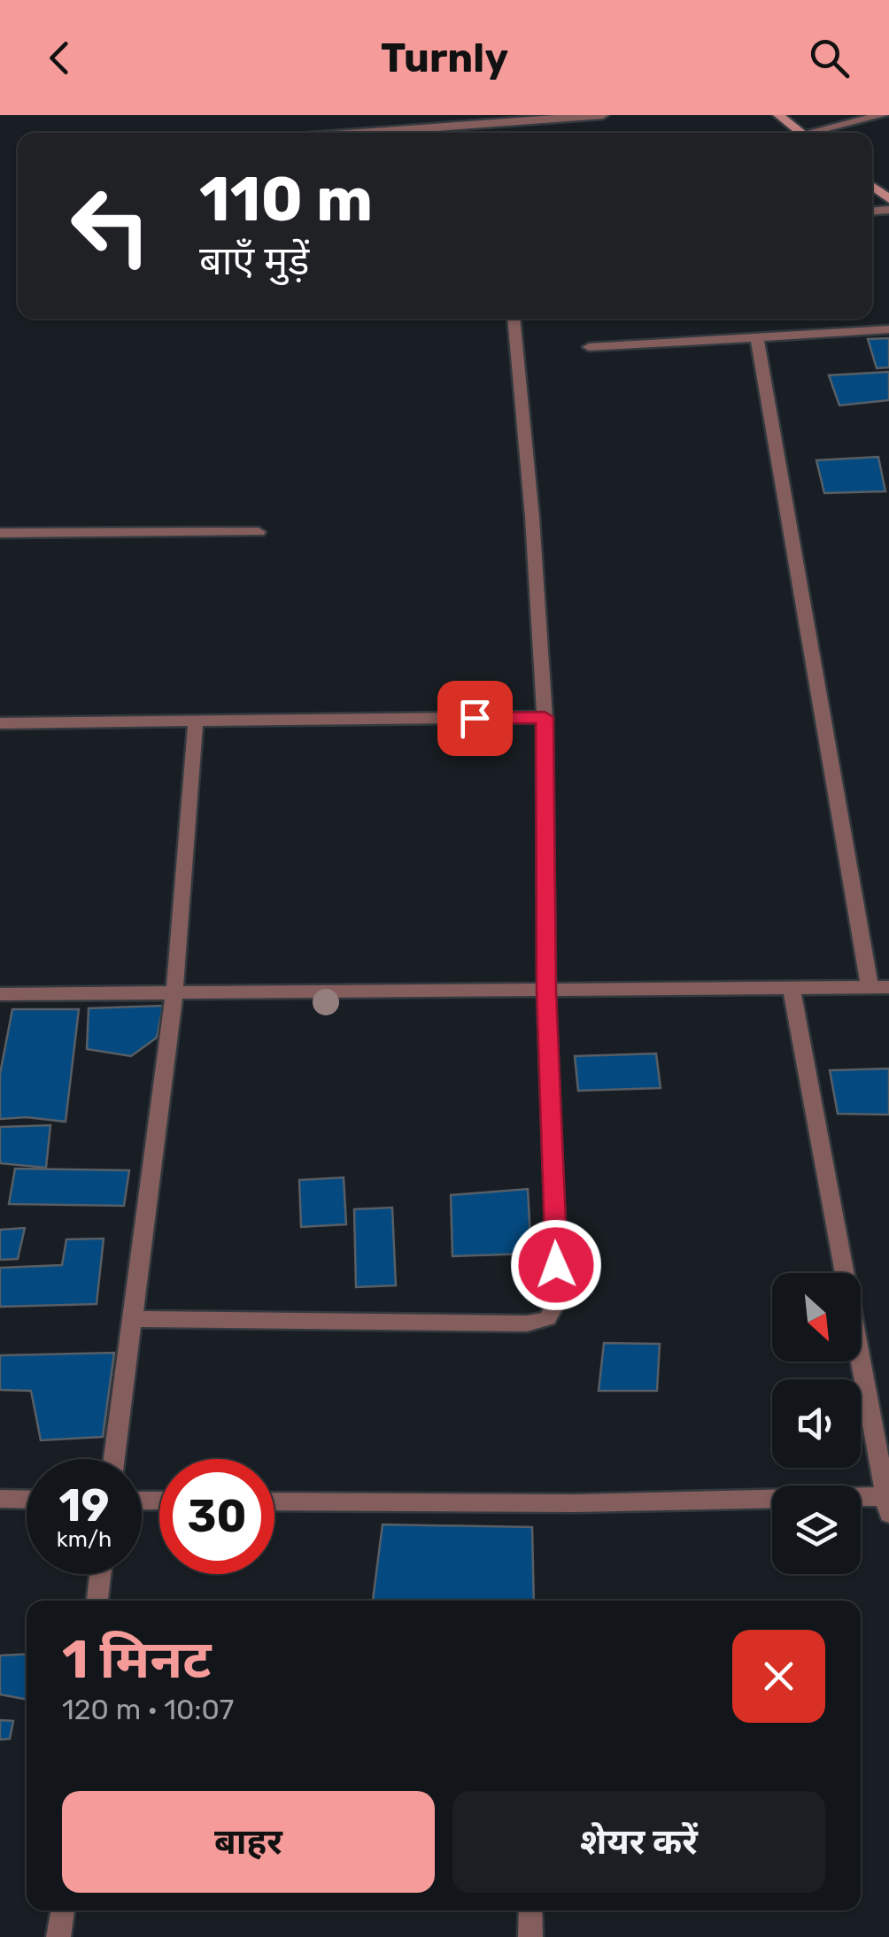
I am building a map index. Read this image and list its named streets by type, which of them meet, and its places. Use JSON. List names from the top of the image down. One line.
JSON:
{"north":"bottom right","page":{"header":"Turnly","turn":["110 m","बाएँ मुड़ें"],"speed":"19 km/h","limit":"30","heading":["1 मिनट","120 m · 10:07"],"buttons":["बाहर","शेयर करें"]}}
